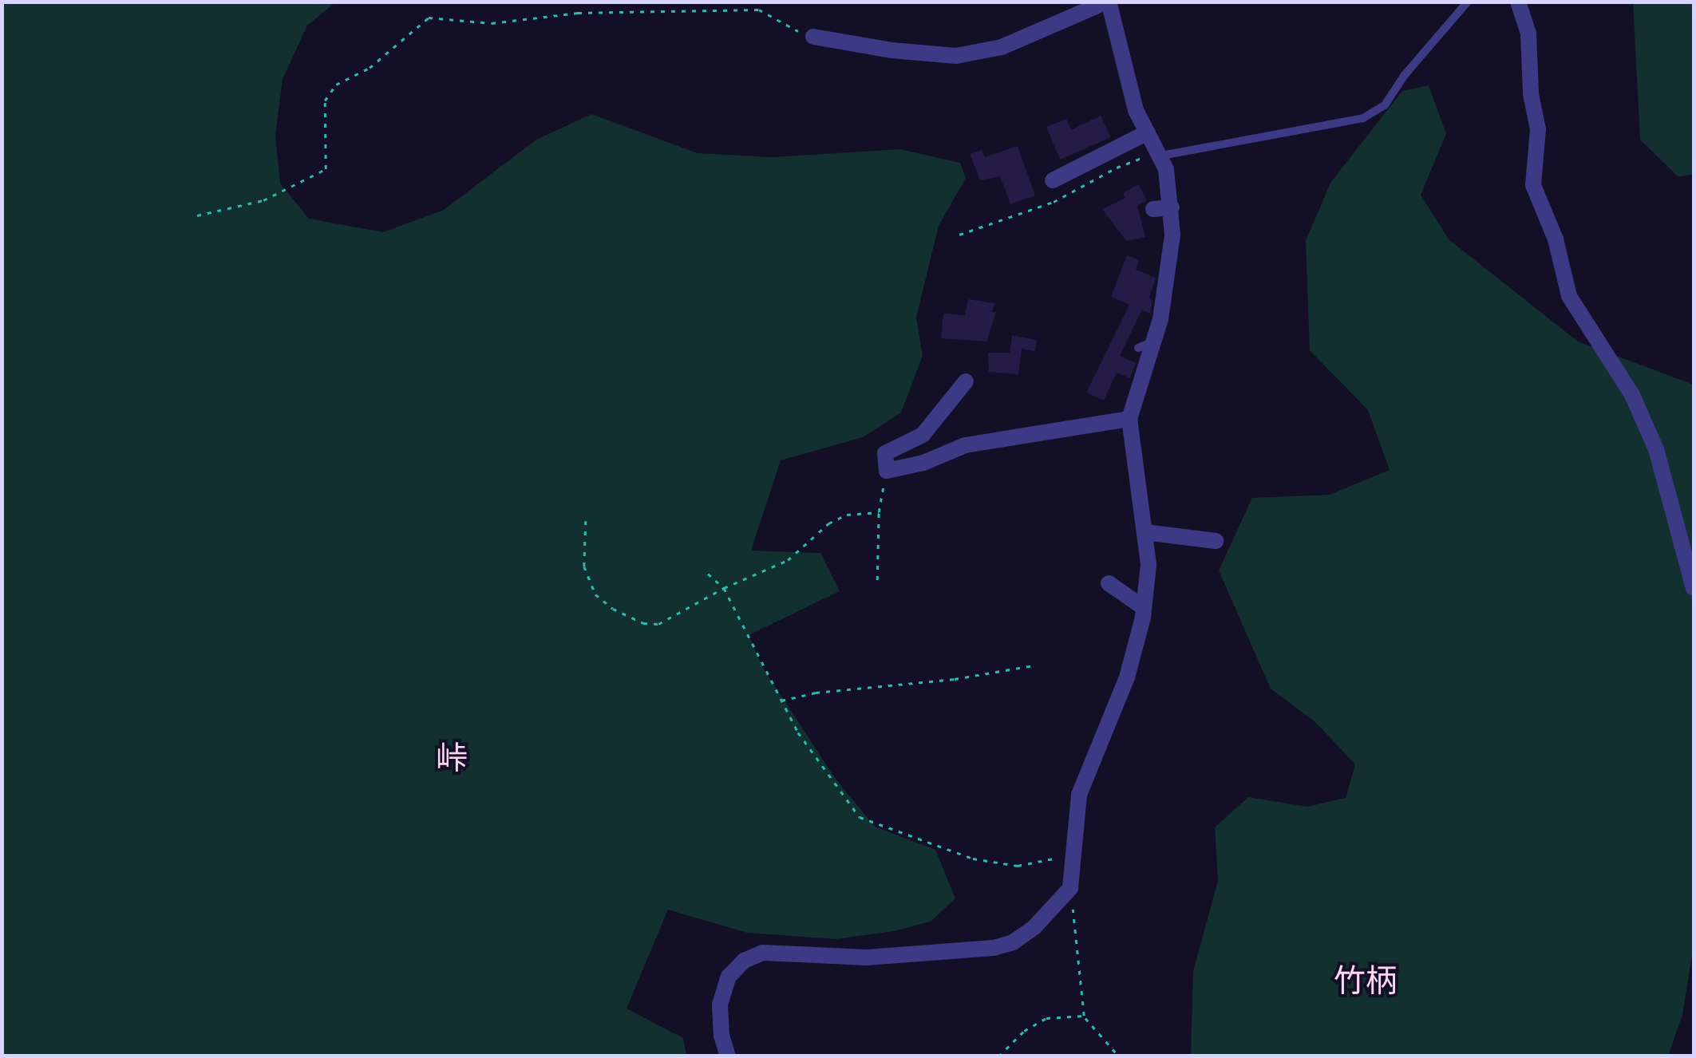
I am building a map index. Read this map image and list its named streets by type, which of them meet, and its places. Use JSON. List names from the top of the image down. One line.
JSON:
{"districts":["峠","竹柄"]}
